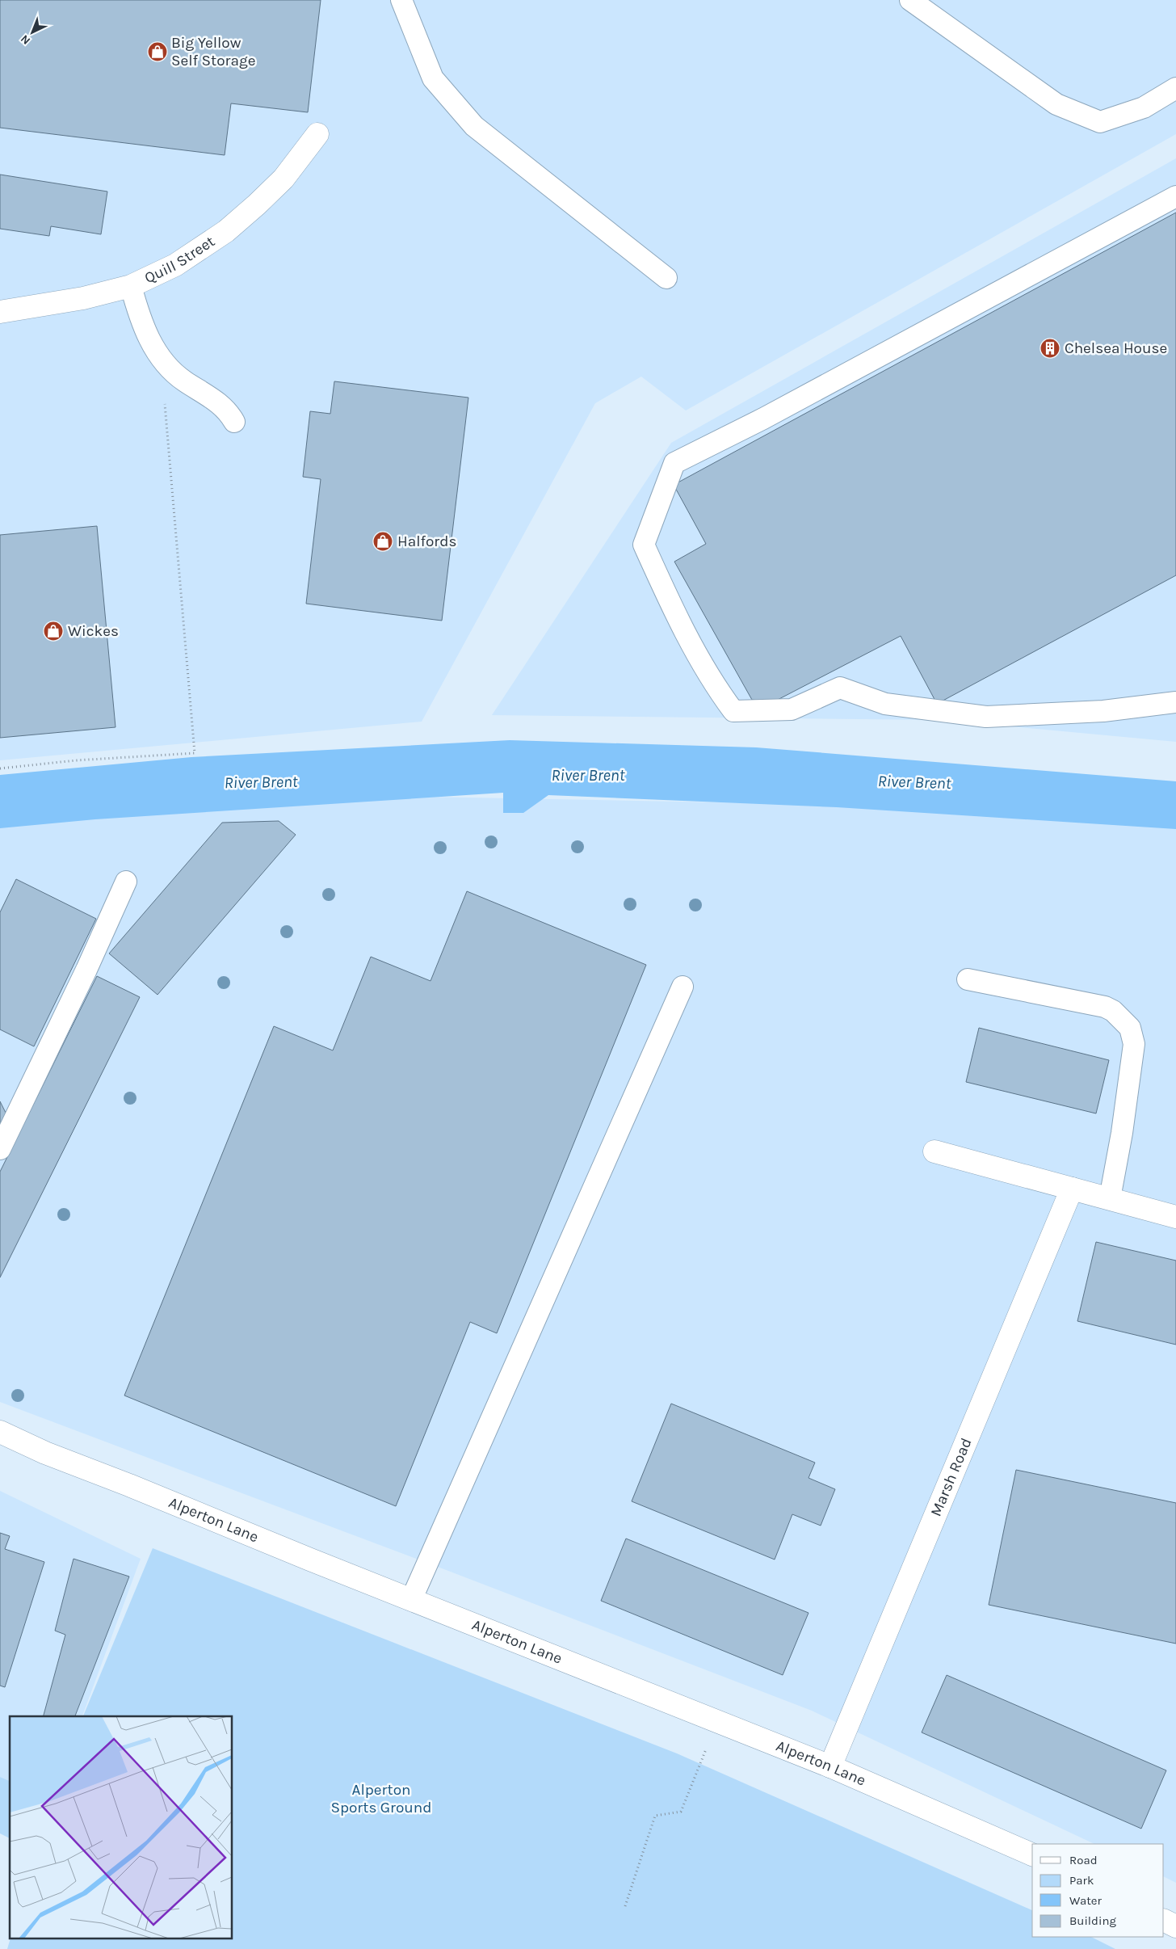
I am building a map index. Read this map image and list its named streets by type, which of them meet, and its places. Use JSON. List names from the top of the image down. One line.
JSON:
{"streets":{"street":["Quill Street","Marsh Road","Alperton Lane"]},"crossings":[["Marsh Road","Alperton Lane"]],"water":["River Brent"],"parks":["Alperton Sports Ground"],"places":{"shop":["Big Yellow Self Storage","Halfords","Wickes"],"building":["Chelsea House"]},"legend":["Road","Park","Water","Building"],"north":"bottom left"}
